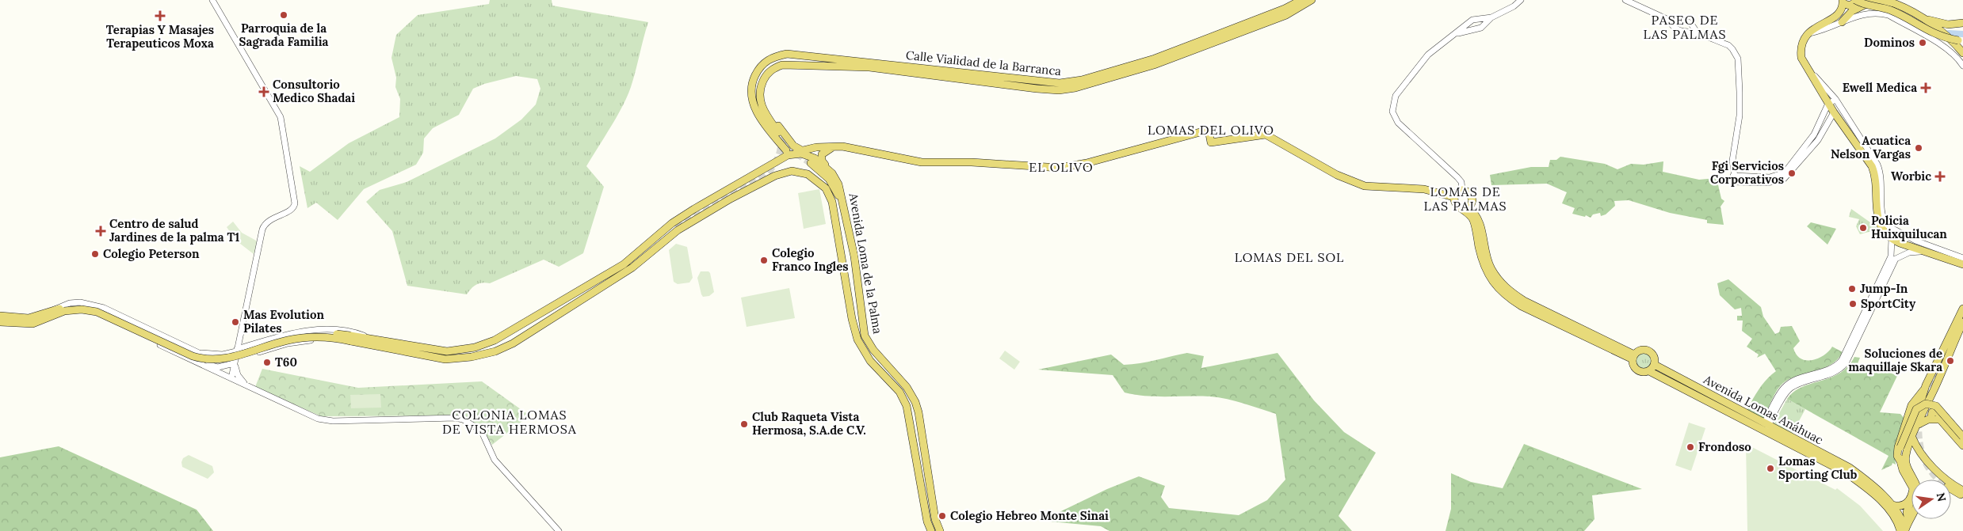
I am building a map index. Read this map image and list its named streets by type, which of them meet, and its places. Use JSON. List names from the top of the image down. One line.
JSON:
{"streets":{"main road":["Calle Vialidad de la Barranca","Avenida Loma de la Palma","Avenida Lomas Anáhuac"]},"crossings":[["Calle Vialidad de la Barranca","Avenida Loma de la Palma"]],"districts":["PASEO DE LAS PALMAS","LOMAS DEL OLIVO","EL OLIVO","LOMAS DE LAS PALMAS","LOMAS DEL SOL","COLONIA LOMAS DE VISTA HERMOSA"],"places":{"other":["Parroquia de la Sagrada Familia","Dominos","Acuatica Nelson Vargas","Fgi Servicios Corporativos","Policia Huixquilucan","Colegio Peterson","Colegio Franco Ingles","Jump-In","SportCity","Mas Evolution Pilates","Soluciones de maquillaje Skara","T60","Club Raqueta Vista Hermosa, S.A.de C.V.","Frondoso","Lomas Sporting Club","Colegio Hebreo Monte Sinai"],"health":["Terapias Y Masajes Terapeuticos Moxa","Ewell Medica","Consultorio Medico Shadai","Worbic","Centro de salud Jardines de la palma T1"]},"north":"right"}
